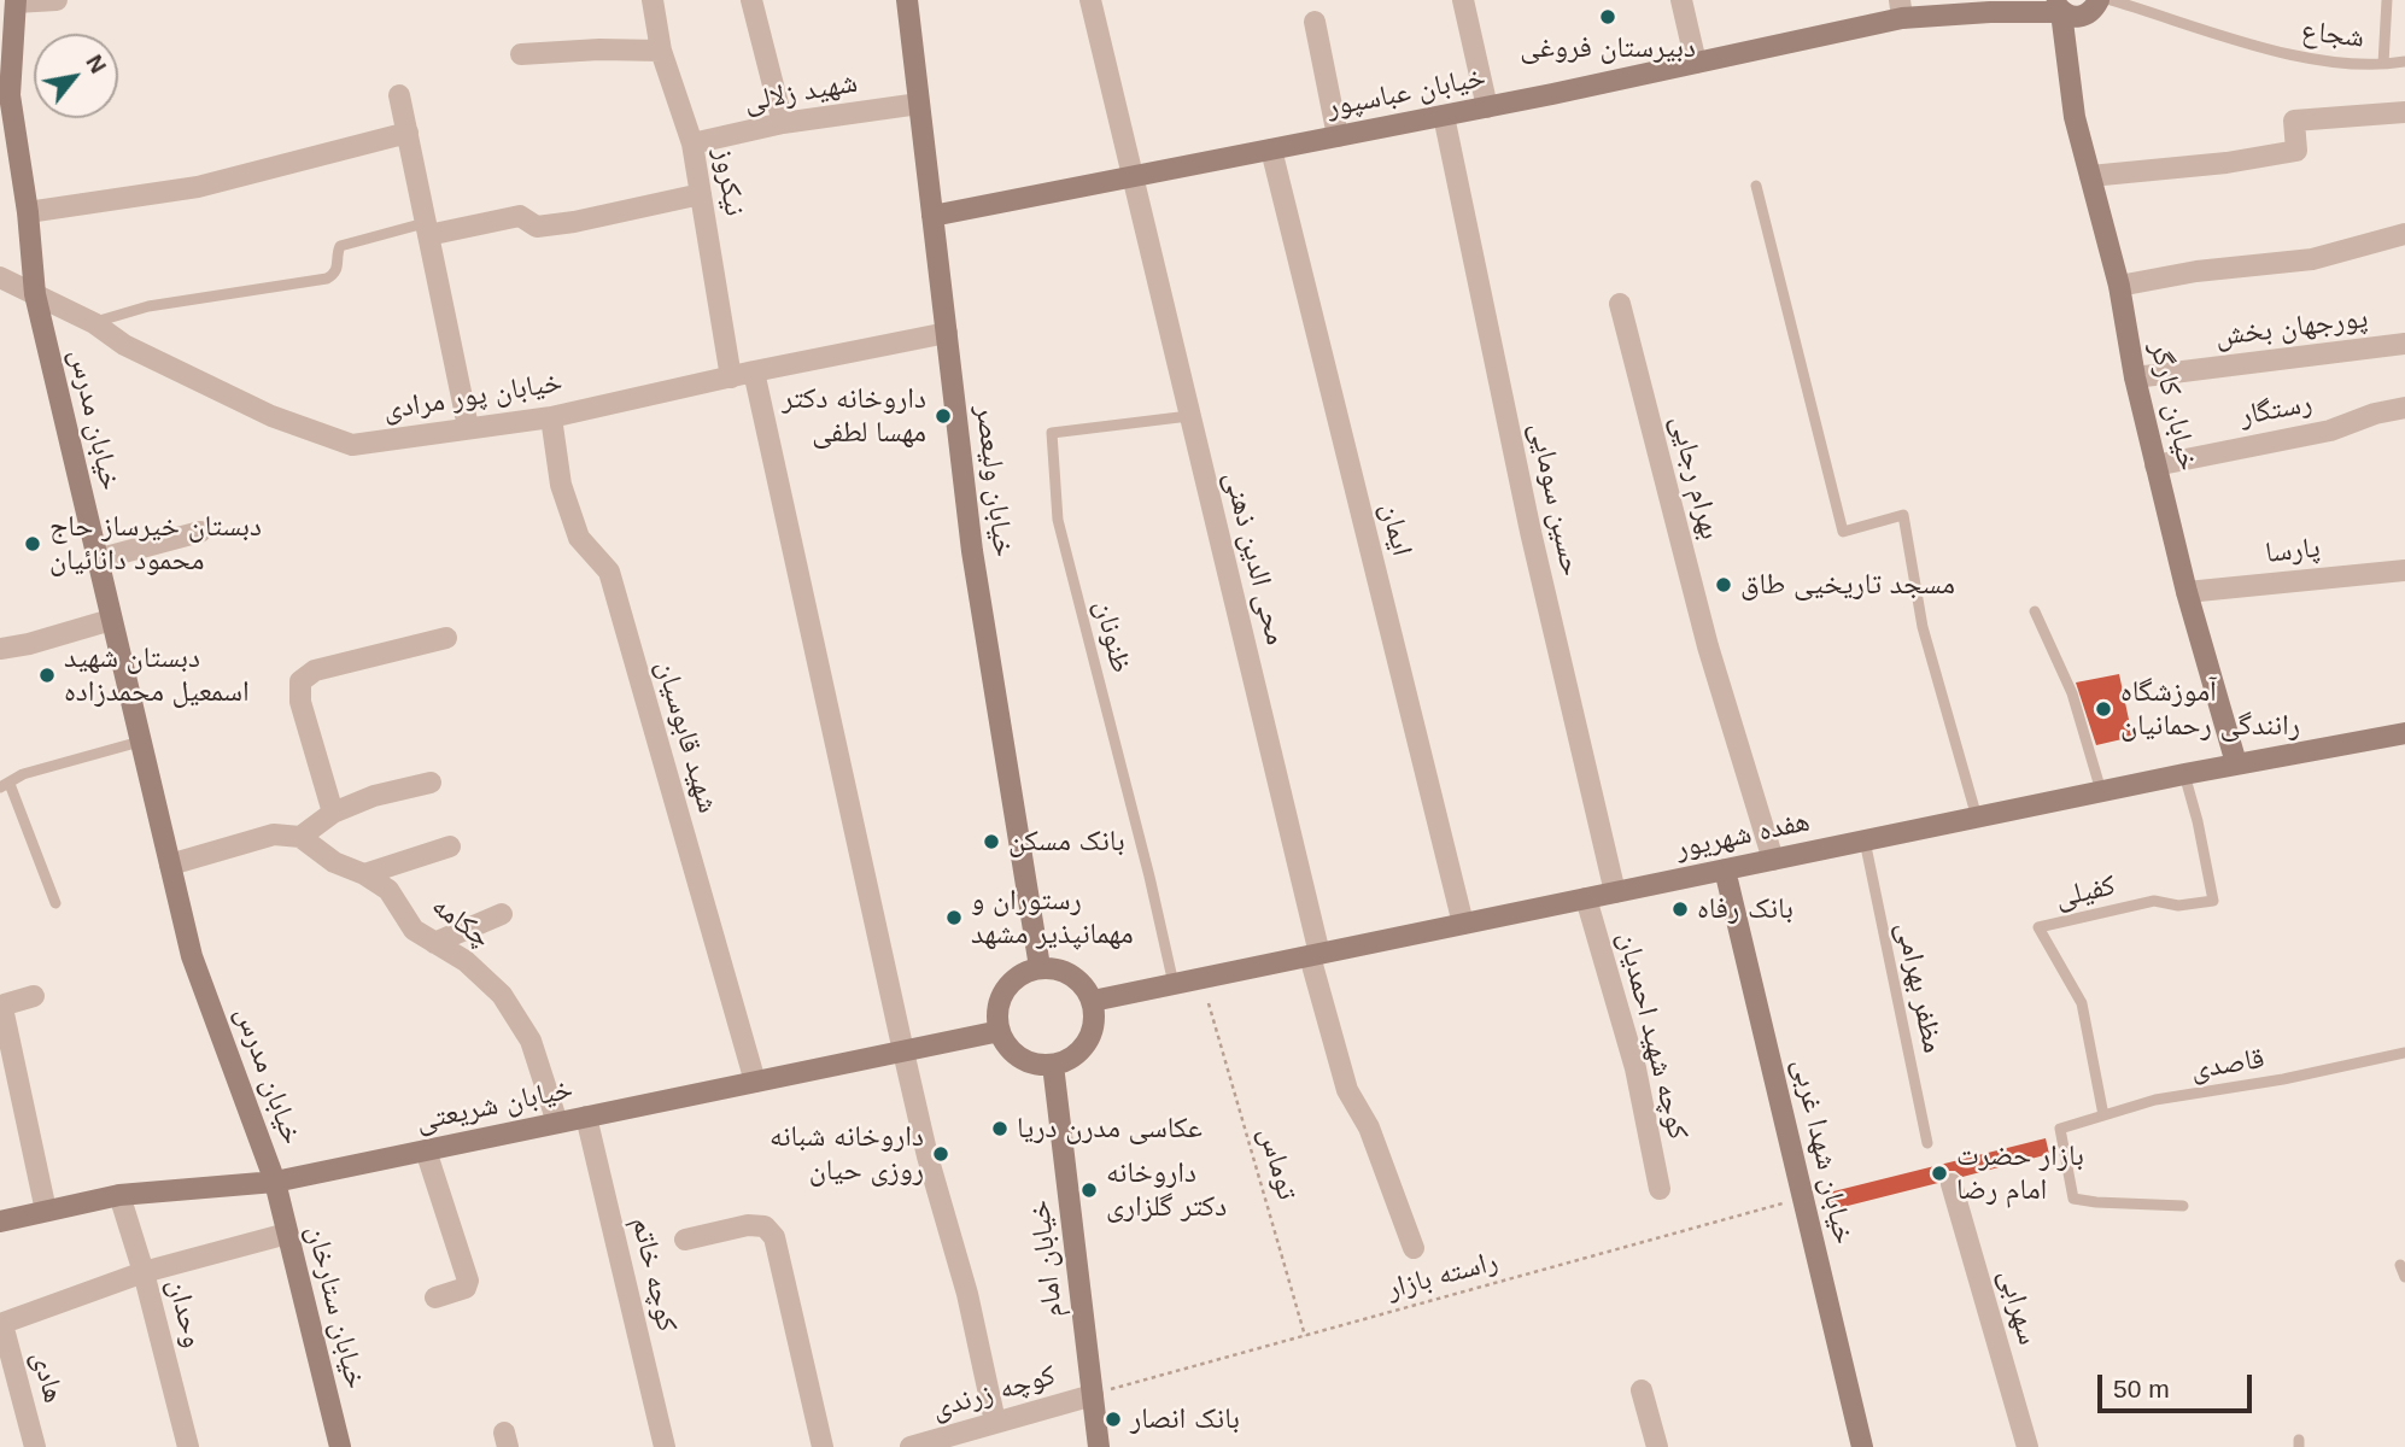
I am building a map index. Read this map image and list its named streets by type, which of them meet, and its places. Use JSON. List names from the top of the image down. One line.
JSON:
{"streets":{"main road":["خیابان عباسپور","خیابان کارگر","خیابان مدرس","خیابان ولیعصر","هفده شهریور","خیابان شریعتی","خیابان شهدا غربی","خیابان امام","خیابان ستارخان"],"street":["شهید زلالی","نیکروز","پورجهان بخش","خیابان پور مرادی","رستگار","بهرام رجایی","حسین سومایی","ایمان","پارسا","محی الدین ذهنی","شهید قابوسیان","چکامه","کوچه شهید احمدیان","کوچه خاتم","سهرابی","وحدان","هادی","کوچه زرندی"],"lane":["شجاع","ظنونان","کفیلی","مظفر بهرامی","قاصدی"],"path":["توماس","راسته بازار"]},"crossings":[["شجاع","خیابان عباسپور"],["شهید زلالی","نیکروز"],["شهید زلالی","خیابان ولیعصر"],["خیابان عباسپور","خیابان کارگر"],["خیابان عباسپور","خیابان ولیعصر"],["خیابان عباسپور","حسین سومایی"],["خیابان عباسپور","ایمان"],["خیابان عباسپور","محی الدین ذهنی"],["نیکروز","خیابان پور مرادی"],["پورجهان بخش","خیابان کارگر"],["خیابان پور مرادی","خیابان مدرس"],["خیابان پور مرادی","خیابان ولیعصر"],["خیابان پور مرادی","شهید قابوسیان"],["خیابان کارگر","رستگار"],["خیابان کارگر","پارسا"],["خیابان کارگر","هفده شهریور"],["خیابان مدرس","خیابان شریعتی"],["خیابان مدرس","خیابان ستارخان"],["بهرام رجایی","هفده شهریور"],["خیابان ولیعصر","هفده شهریور"],["خیابان ولیعصر","خیابان شریعتی"],["خیابان ولیعصر","خیابان امام"],["حسین سومایی","هفده شهریور"],["ایمان","هفده شهریور"],["محی الدین ذهنی","ظنونان"],["محی الدین ذهنی","هفده شهریور"],["ظنونان","هفده شهریور"],["شهید قابوسیان","خیابان شریعتی"],["هفده شهریور","کفیلی"],["هفده شهریور","مظفر بهرامی"],["هفده شهریور","کوچه شهید احمدیان"],["هفده شهریور","خیابان شریعتی"],["هفده شهریور","خیابان شهدا غربی"],["هفده شهریور","خیابان امام"],["کفیلی","قاصدی"],["چکامه","خیابان شریعتی"],["خیابان شریعتی","خیابان امام"],["خیابان شریعتی","کوچه خاتم"],["خیابان شریعتی","خیابان ستارخان"],["خیابان شریعتی","وحدان"],["خیابان شهدا غربی","راسته بازار"],["توماس","راسته بازار"],["خیابان امام","راسته بازار"],["خیابان امام","کوچه زرندی"],["راسته بازار","کوچه زرندی"]],"places":["دبیرستان فروغی","داروخانه دکتر مهسا لطفی","دبستان خیرساز حاج محمود دانائیان","مسجد تاریخیی طاق","دبستان شهید اسمعیل محمدزاده","آموزشگاه رانندگی رحمانیان","بانک مسکن","بانک رفاه","رستوران و مهمانپذیر مشهد","عکاسی مدرن دریا","داروخانه شبانه روزی حیان","بازار حضرت امام رضا","داروخانه دکتر گلزاری","بانک انصار"],"scale_bar":"50 m","north":"top right"}
